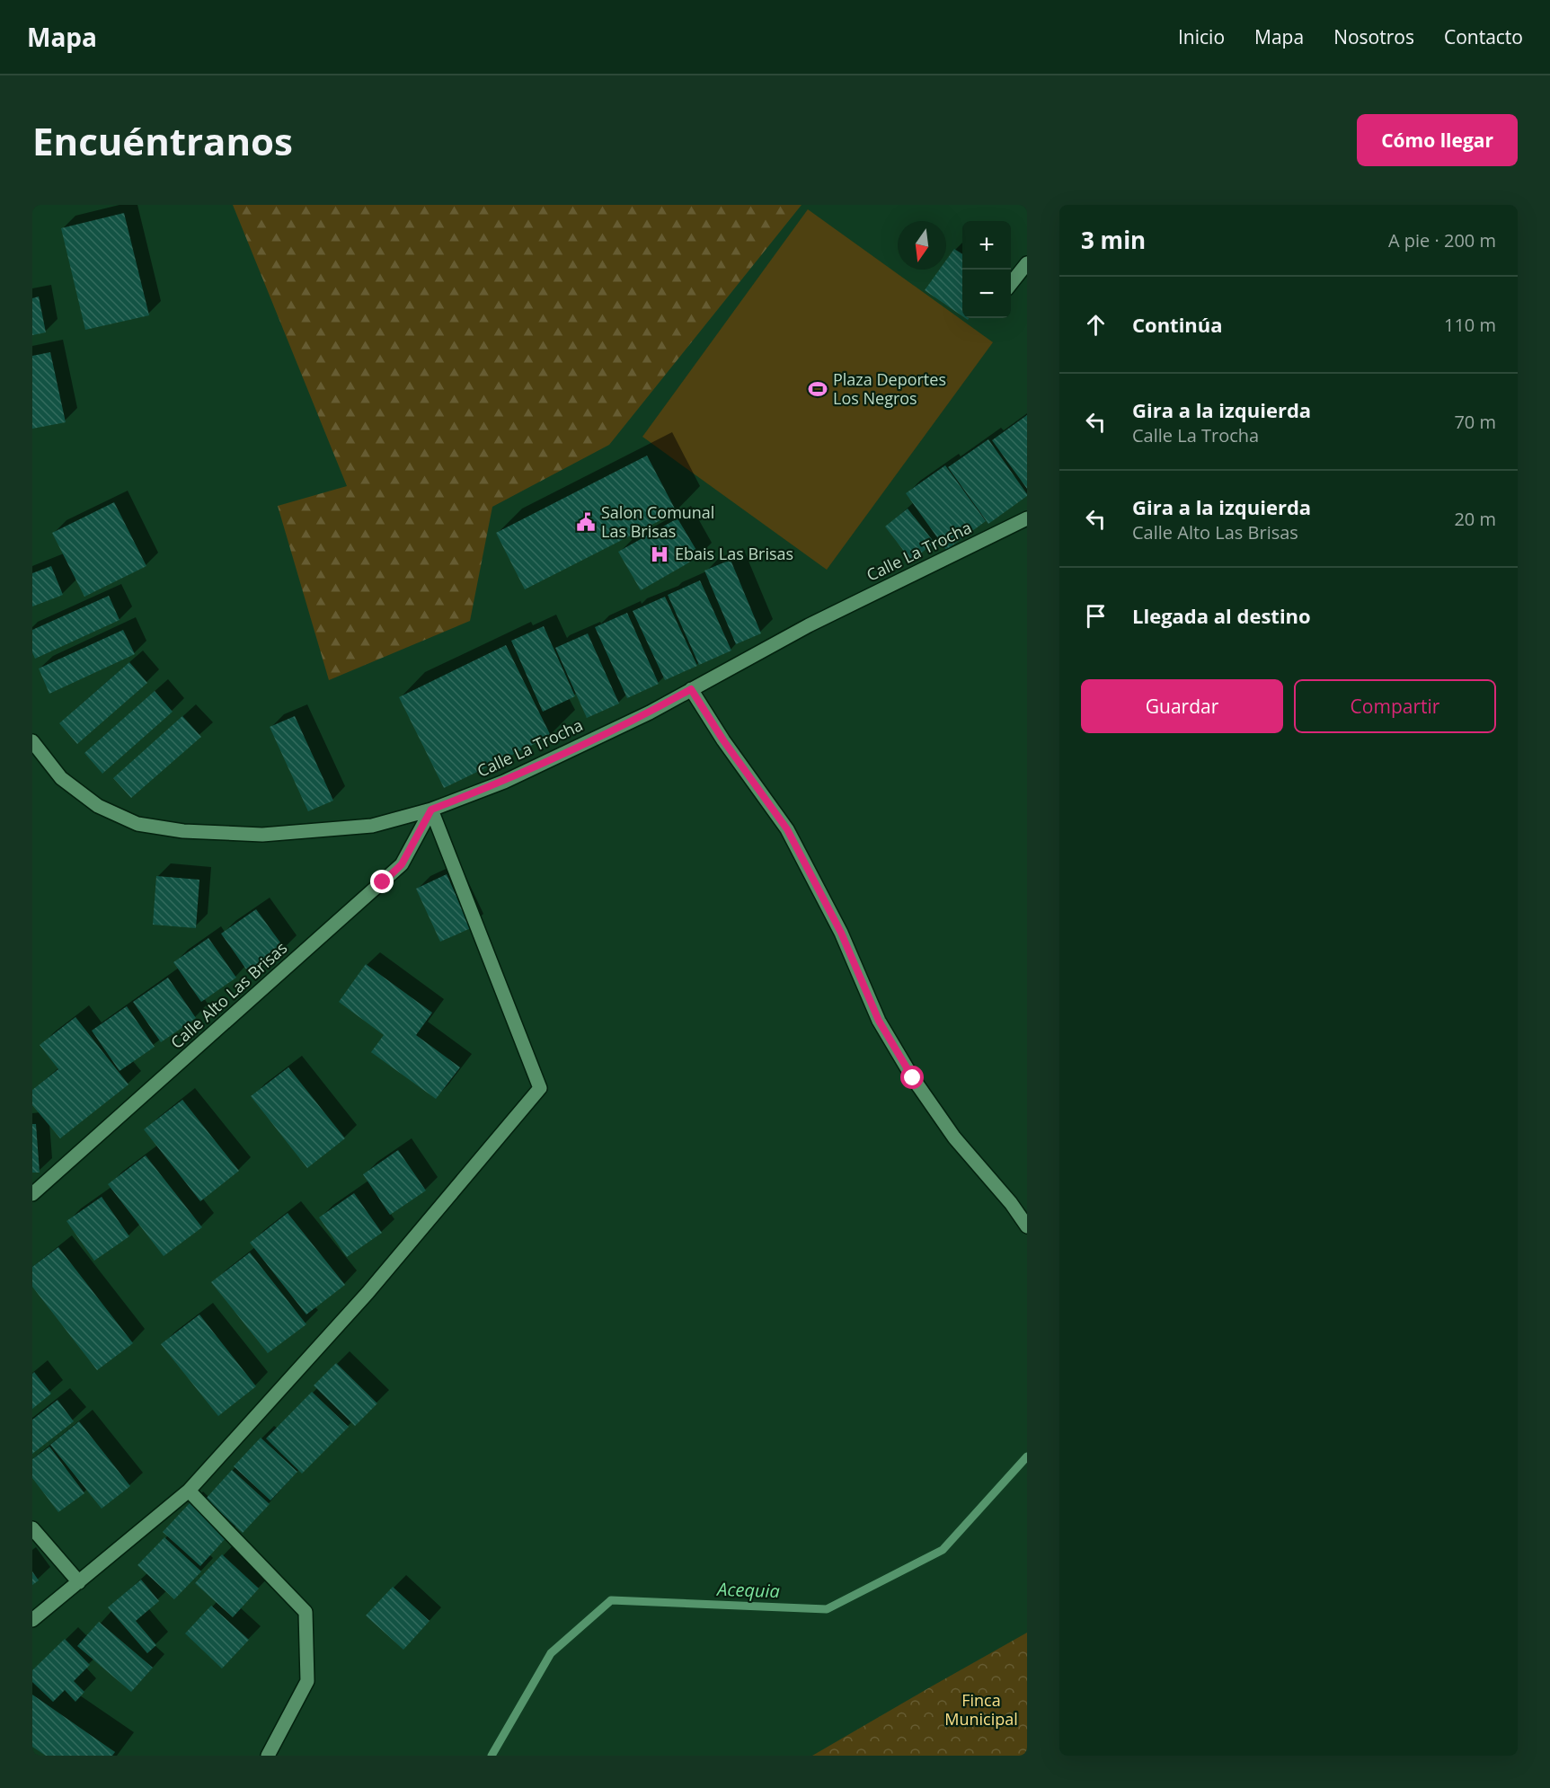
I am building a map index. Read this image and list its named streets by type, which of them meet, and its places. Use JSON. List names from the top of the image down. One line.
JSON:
{"streets":{"street":["Calle La Trocha","Calle Alto Las Brisas"]},"crossings":[["Calle La Trocha","Calle Alto Las Brisas"]],"water":["Acequia"],"parks":["Finca Municipal"],"places":{"sports":["Plaza Deportes Los Negros"],"public building":["Salon Comunal Las Brisas"],"hospital":["Ebais Las Brisas"]},"north":"bottom","page":{"header":"Mapa","nav":["Inicio","Mapa","Nosotros","Contacto"],"buttons":["Cómo llegar",["Guardar","Compartir"]],"title":"Encuéntranos","heading":["3 min","A pie · 200 m"],"map_buttons":["+","−"],"list":[["Continúa","110 m"],["Gira a la izquierda","Calle La Trocha","70 m"],["Gira a la izquierda","Calle Alto Las Brisas","20 m"],"Llegada al destino"]}}
